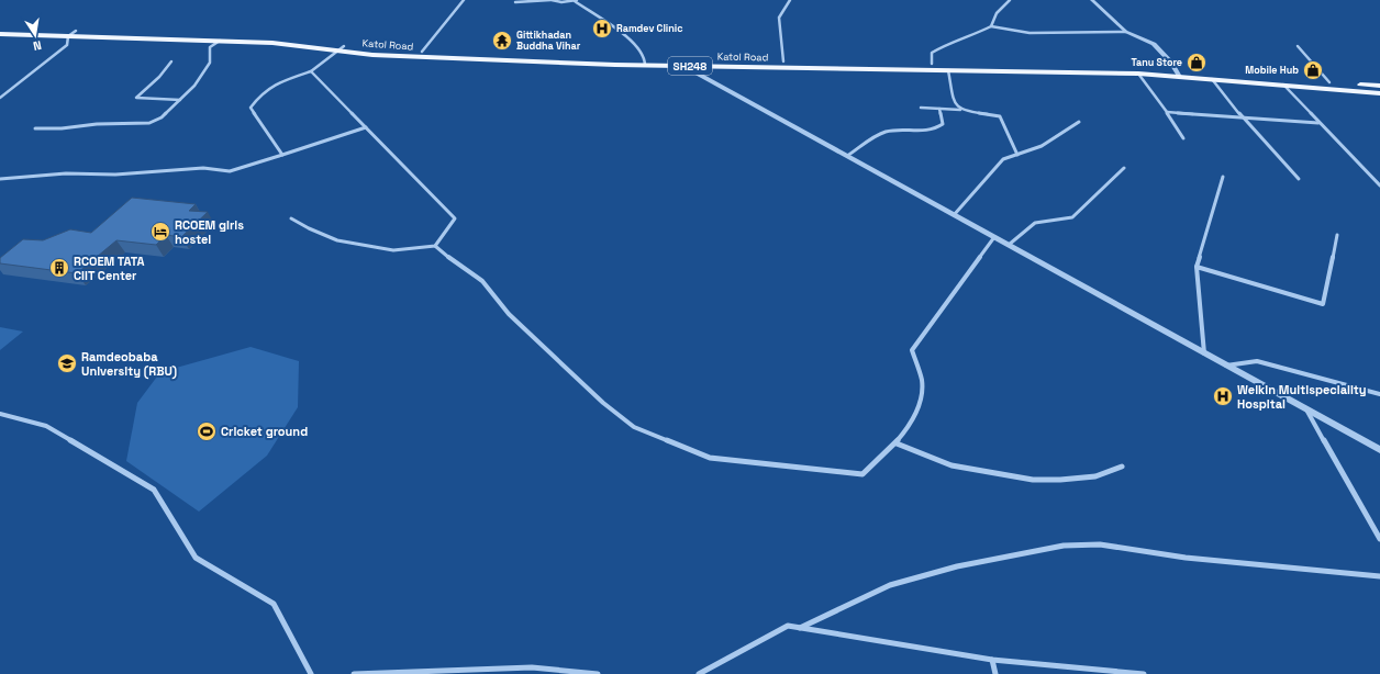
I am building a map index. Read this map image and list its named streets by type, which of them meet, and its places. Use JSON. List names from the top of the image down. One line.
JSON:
{"streets":{"main road":["Katol Road","SH248"]},"places":{"hospital":["Ramdev Clinic","Welkin Multispeciality Hospital"],"temple":["Gittikhadan Buddha Vihar"],"shop":["Tanu Store","Mobile Hub"],"hotel":["RCOEM girls hostel"],"building":["RCOEM TATA CIIT Center"],"school or university":["Ramdeobaba University (RBU)"],"sports":["Cricket ground"]},"north":"bottom"}
